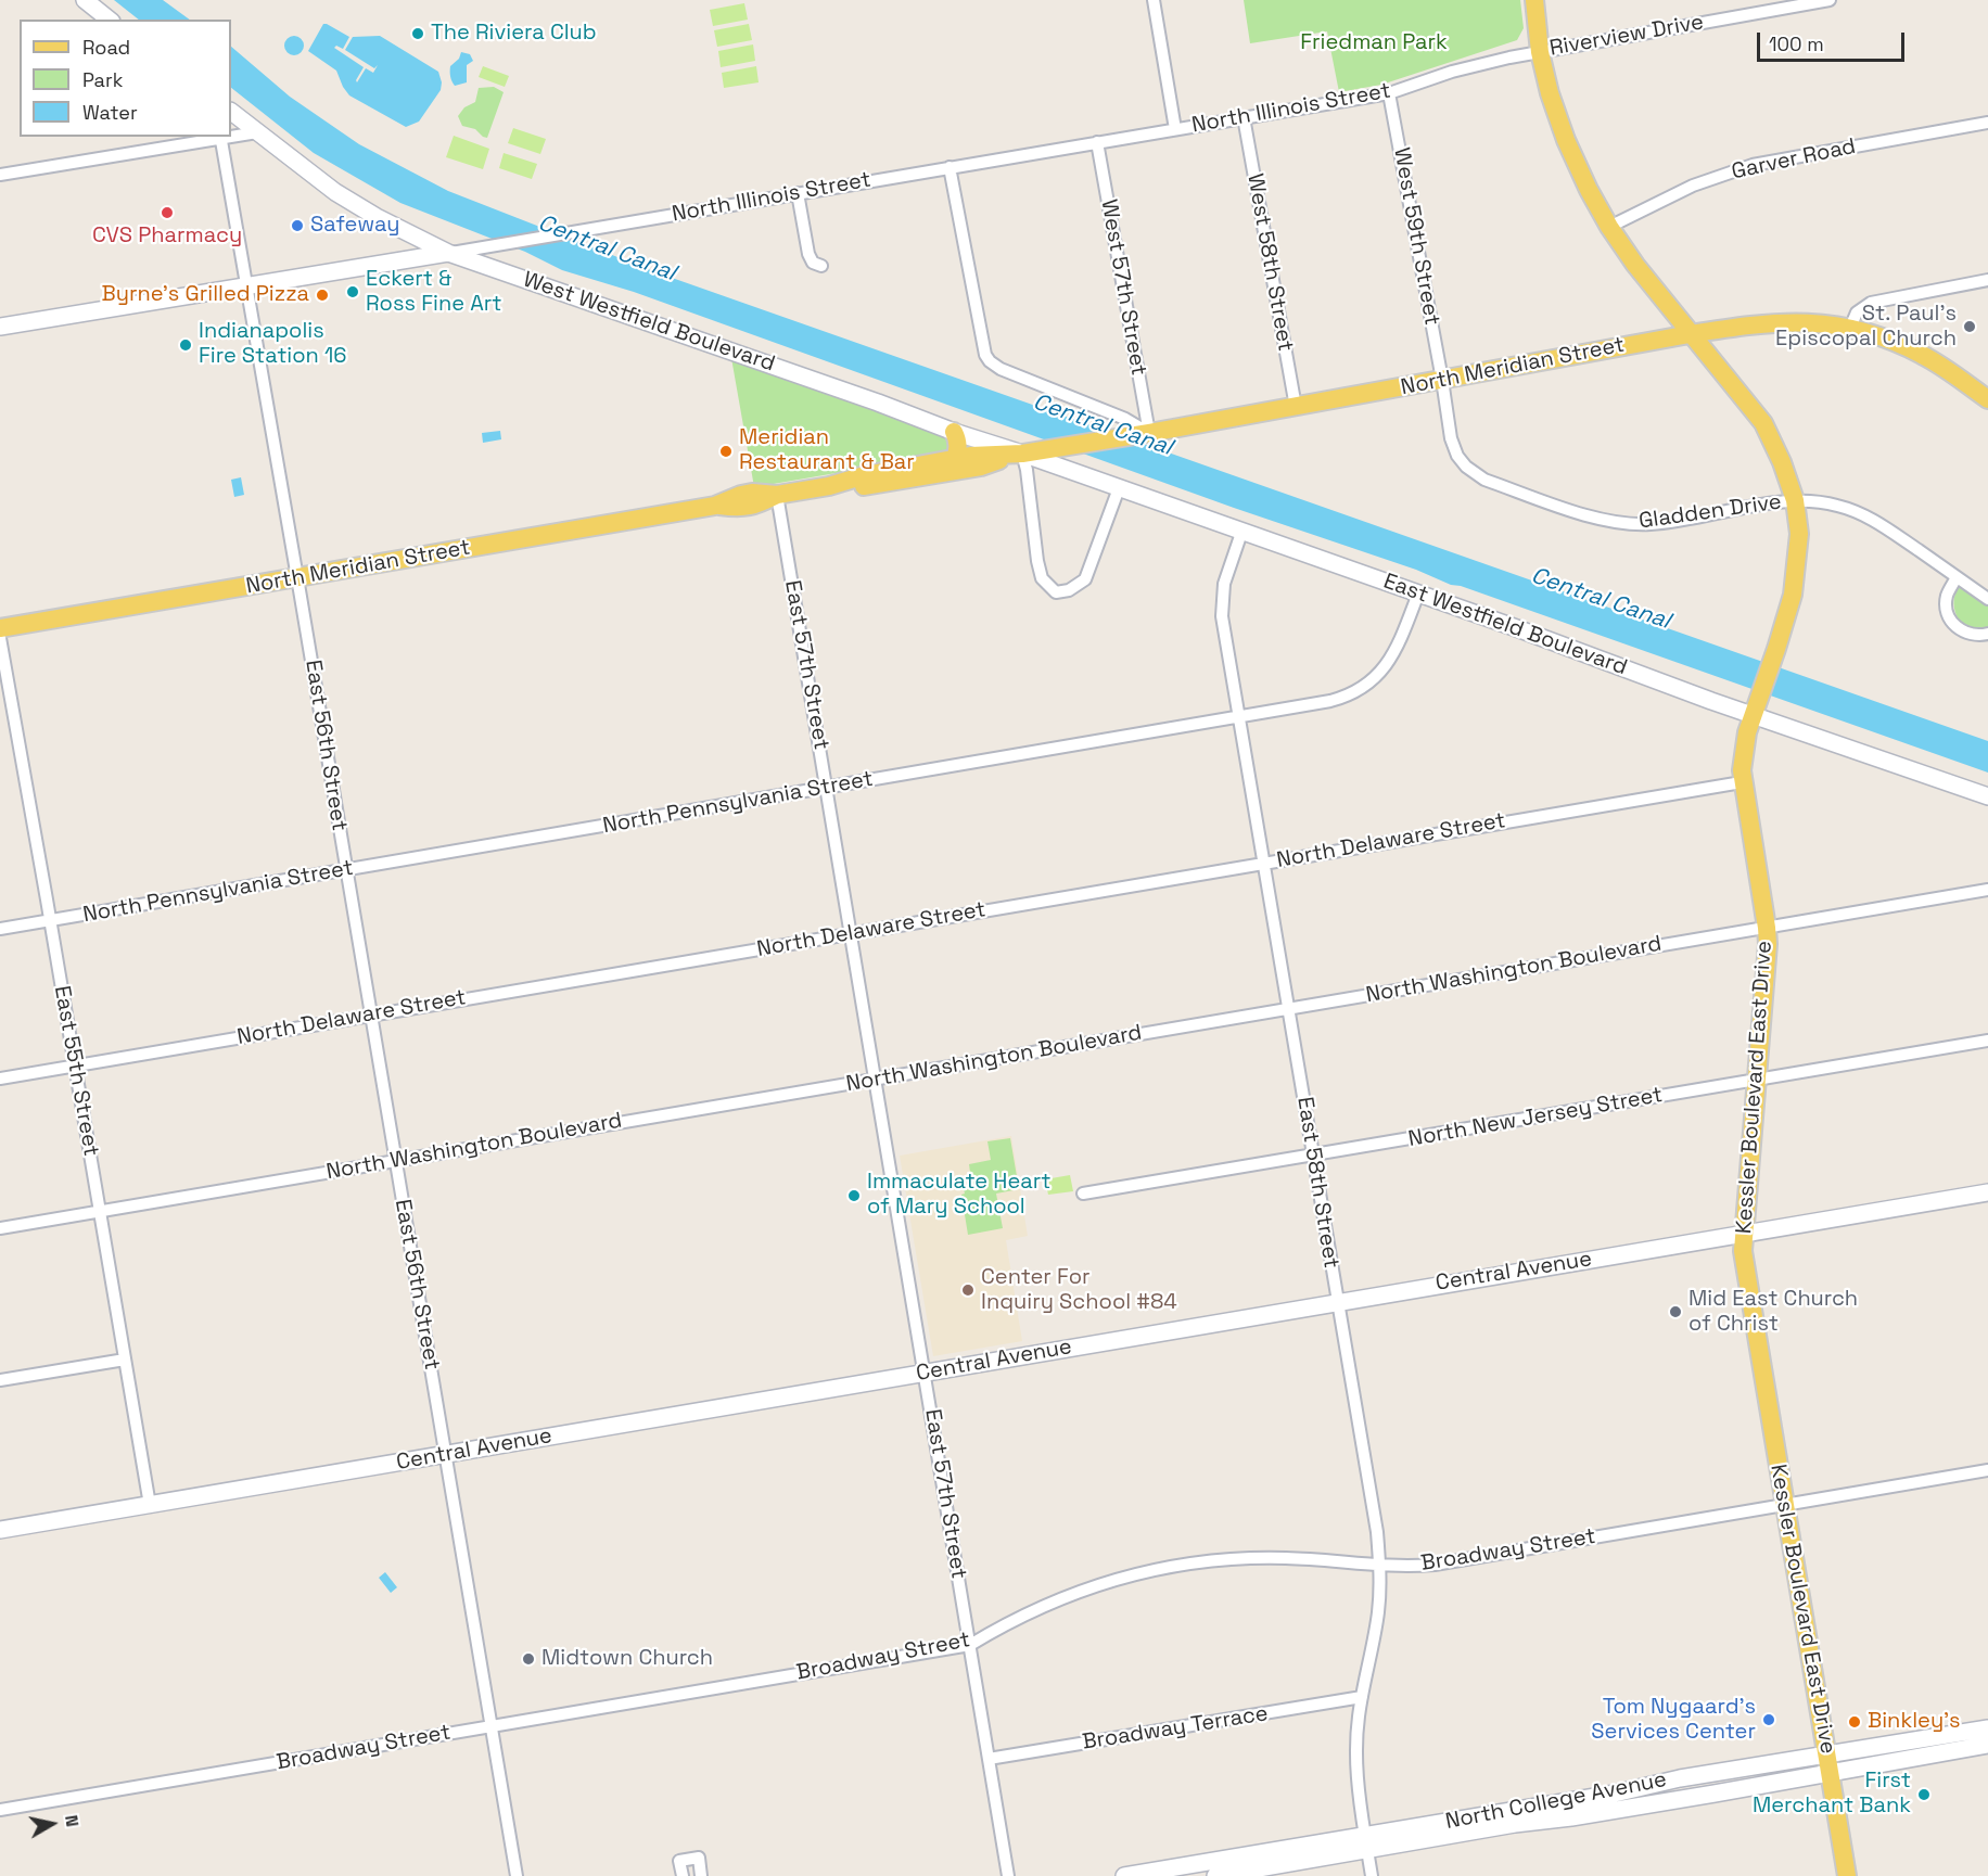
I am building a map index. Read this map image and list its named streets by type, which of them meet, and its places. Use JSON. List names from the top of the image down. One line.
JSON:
{"streets":{"main road":["North Illinois Street","West Westfield Boulevard","North Meridian Street","East Westfield Boulevard","Kessler Boulevard East Drive","Central Avenue","North College Avenue"],"street":["Riverview Drive","Garver Road","West 59th Street","West 58th Street","West 57th Street","Gladden Drive","East 57th Street","East 56th Street","North Pennsylvania Street","North Delaware Street","North Washington Boulevard","East 55th Street","North New Jersey Street","East 58th Street","Broadway Street","Broadway Terrace"]},"crossings":[["Riverview Drive","North Illinois Street"],["Riverview Drive","Kessler Boulevard East Drive"],["North Illinois Street","West 59th Street"],["North Illinois Street","West 58th Street"],["North Illinois Street","West 57th Street"],["North Illinois Street","West Westfield Boulevard"],["North Illinois Street","East 56th Street"],["North Illinois Street","Kessler Boulevard East Drive"],["Garver Road","Kessler Boulevard East Drive"],["West 59th Street","North Meridian Street"],["West 59th Street","Gladden Drive"],["West 58th Street","North Meridian Street"],["West 57th Street","North Meridian Street"],["West Westfield Boulevard","North Meridian Street"],["West Westfield Boulevard","East Westfield Boulevard"],["North Meridian Street","Gladden Drive"],["North Meridian Street","East Westfield Boulevard"],["North Meridian Street","East 57th Street"],["North Meridian Street","East 56th Street"],["North Meridian Street","Kessler Boulevard East Drive"],["Gladden Drive","Kessler Boulevard East Drive"],["East Westfield Boulevard","North Pennsylvania Street"],["East Westfield Boulevard","Kessler Boulevard East Drive"],["East Westfield Boulevard","East 58th Street"],["East 57th Street","North Pennsylvania Street"],["East 57th Street","North Delaware Street"],["East 57th Street","North Washington Boulevard"],["East 57th Street","Central Avenue"],["East 57th Street","Broadway Street"],["East 57th Street","Broadway Terrace"],["East 56th Street","North Pennsylvania Street"],["East 56th Street","North Delaware Street"],["East 56th Street","North Washington Boulevard"],["East 56th Street","Central Avenue"],["East 56th Street","Broadway Street"],["North Pennsylvania Street","East 55th Street"],["North Pennsylvania Street","East 58th Street"],["North Delaware Street","East 55th Street"],["North Delaware Street","Kessler Boulevard East Drive"],["North Delaware Street","East 58th Street"],["North Washington Boulevard","East 55th Street"],["North Washington Boulevard","Kessler Boulevard East Drive"],["North Washington Boulevard","East 58th Street"],["East 55th Street","Central Avenue"],["Kessler Boulevard East Drive","North New Jersey Street"],["Kessler Boulevard East Drive","Central Avenue"],["Kessler Boulevard East Drive","Broadway Street"],["Kessler Boulevard East Drive","North College Avenue"],["North New Jersey Street","East 58th Street"],["East 58th Street","Central Avenue"],["East 58th Street","Broadway Street"],["East 58th Street","Broadway Terrace"],["East 58th Street","North College Avenue"]],"water":["Central Canal"],"parks":["Friedman Park"],"places":["The Riviera Club","CVS Pharmacy","Safeway","Eckert & Ross Fine Art","Byrne's Grilled Pizza","St. Paul's Episcopal Church","Indianapolis Fire Station 16","Meridian Restaurant & Bar","Immaculate Heart of Mary School","Center For Inquiry School #84","Mid East Church of Christ","Midtown Church","Tom Nygaard's Services Center","Binkley's","First Merchant Bank"],"legend":["Road","Park","Water"],"scale_bar":"100 m","north":"right"}
